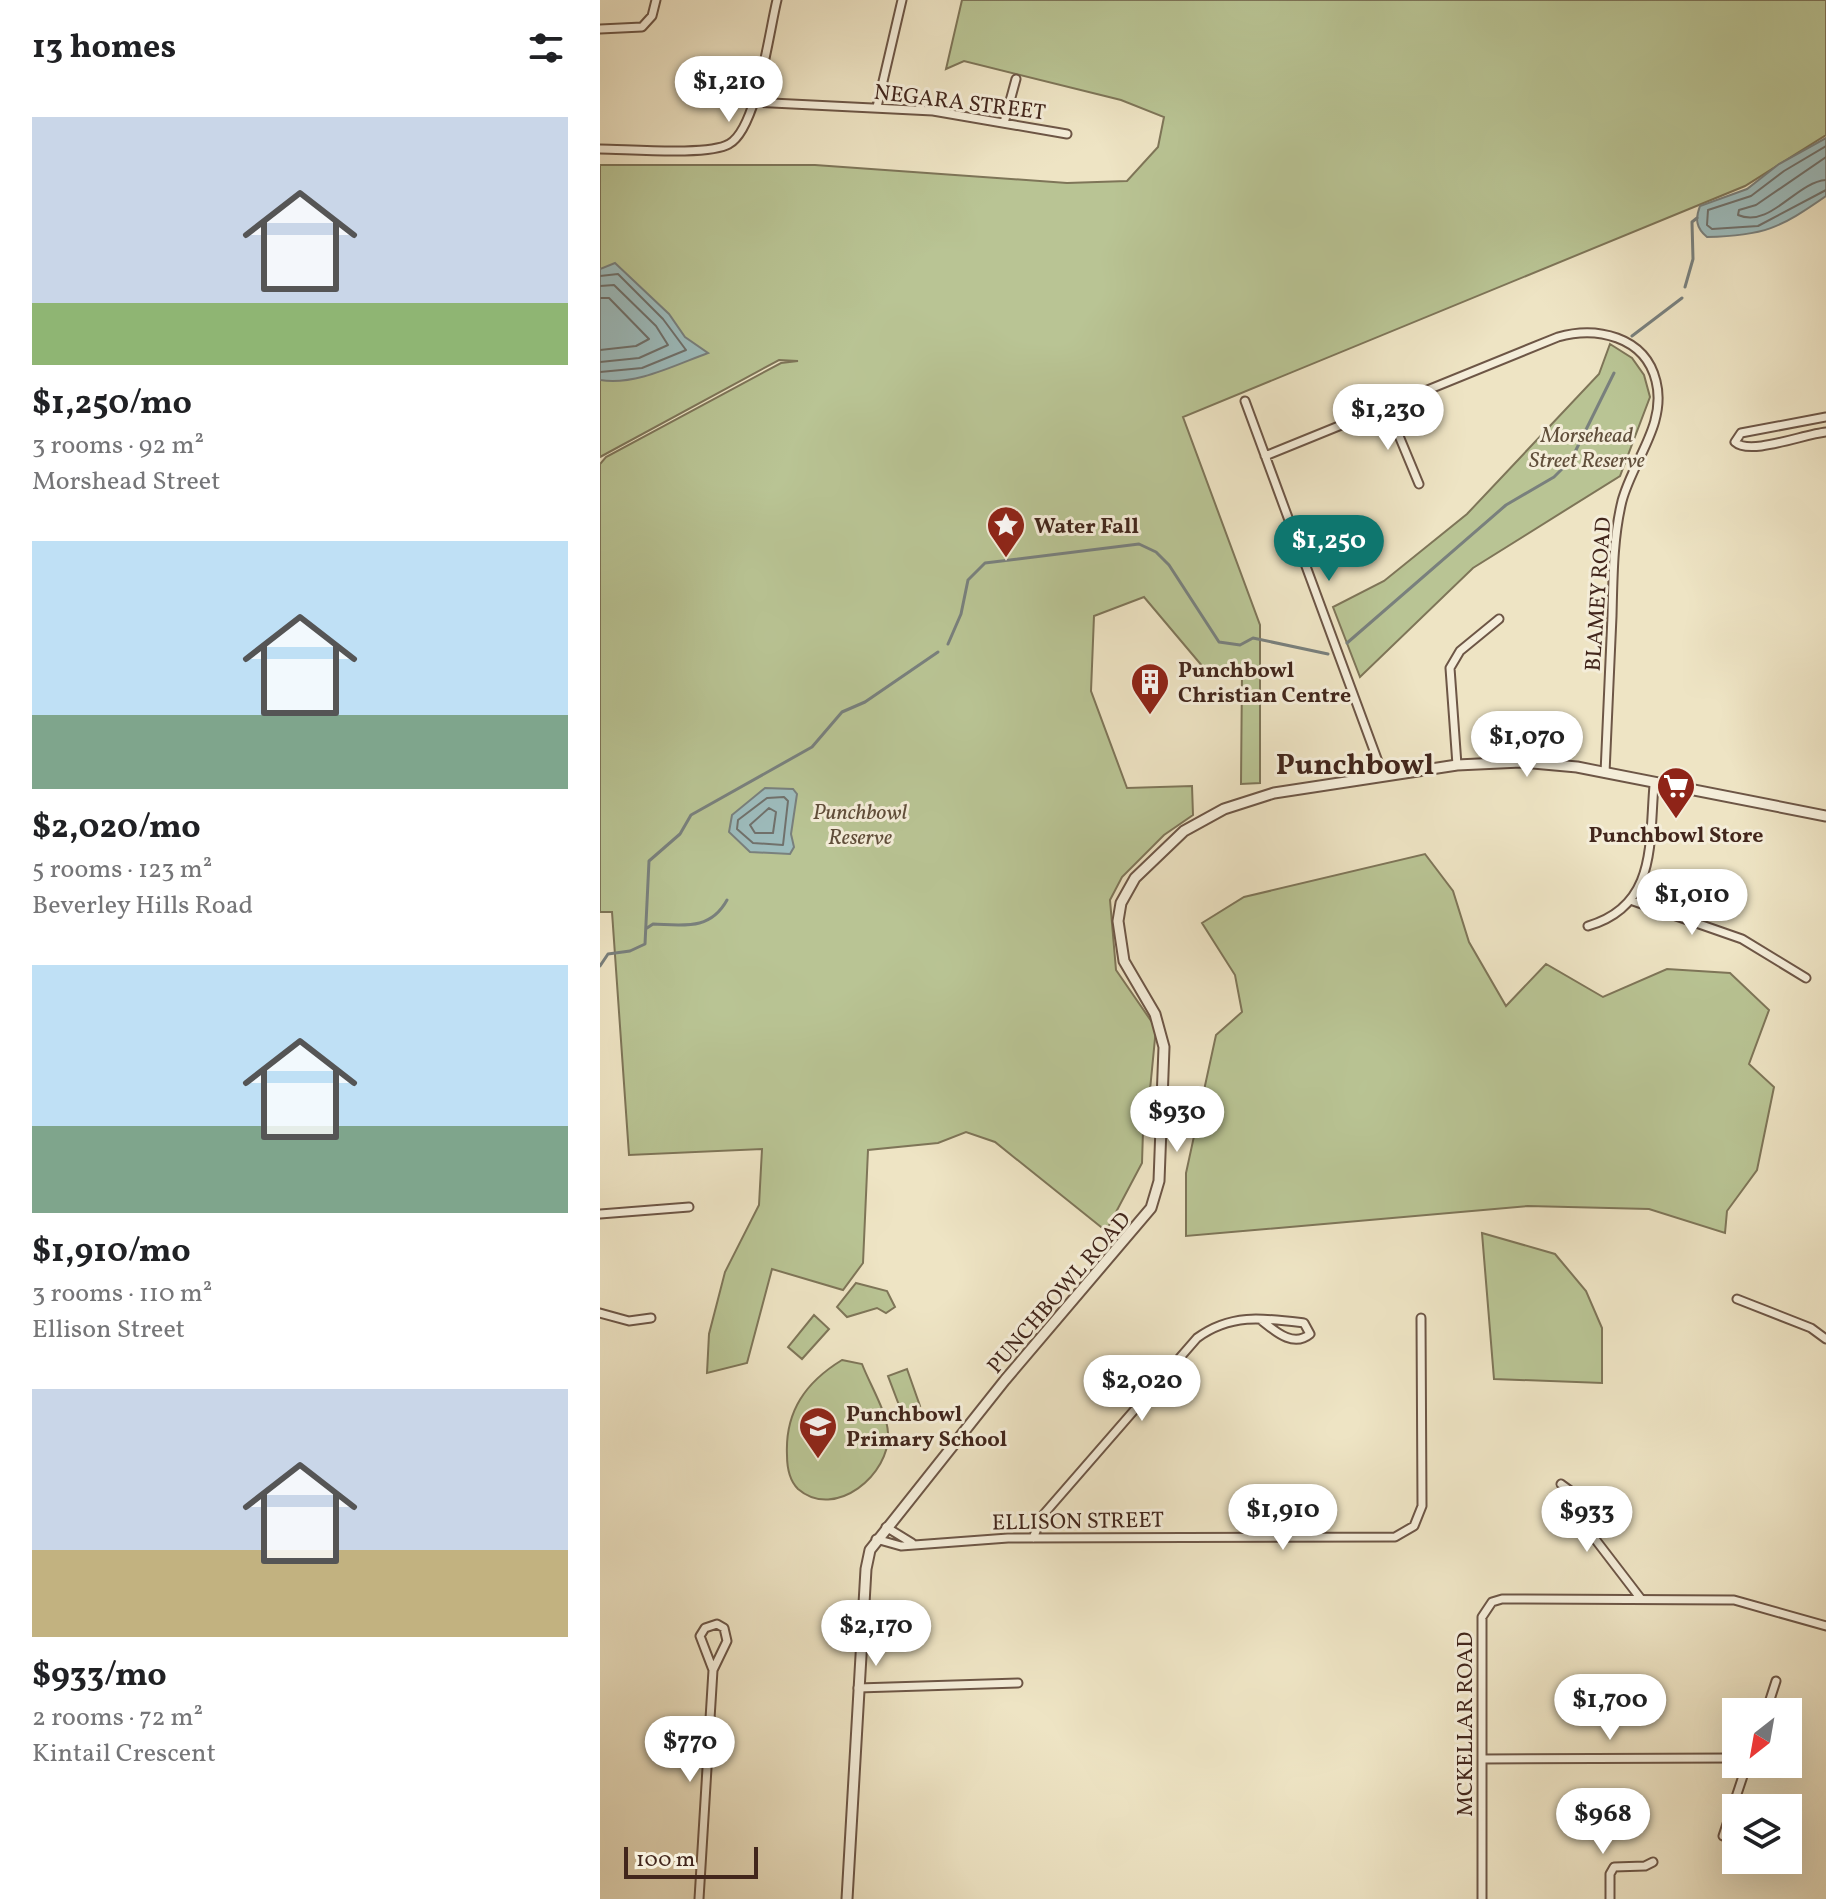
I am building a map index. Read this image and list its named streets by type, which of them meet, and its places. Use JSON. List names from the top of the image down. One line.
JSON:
{"streets":{"street":["NEGARA STREET","BLAMEY ROAD","PUNCHBOWL ROAD","ELLISON STREET","MCKELLAR ROAD"]},"crossings":[["BLAMEY ROAD","PUNCHBOWL ROAD"],["PUNCHBOWL ROAD","ELLISON STREET"]],"districts":["Punchbowl"],"parks":["Morsehead Street Reserve","Punchbowl Reserve"],"places":{"place":["Water Fall"],"building":["Punchbowl Christian Centre"],"supermarket":["Punchbowl Store"],"school or university":["Punchbowl Primary School"]},"scale_bar":"100 m","north":"bottom left","page":{"heading":"13 homes","price":["$1,210","$1,230","$1,250","$1,070","$1,010","$930","$2,020","$1,910","$933","$2,170","$1,700","$770","$968"],"list":[{"name":"$1,250/mo","note":"3 rooms · 92 m² · Morshead Street"},{"name":"$2,020/mo","note":"5 rooms · 123 m² · Beverley Hills Road"},{"name":"$1,910/mo","note":"3 rooms · 110 m² · Ellison Street"},{"name":"$933/mo","note":"2 rooms · 72 m² · Kintail Crescent"}],"scale":"100 m"}}
